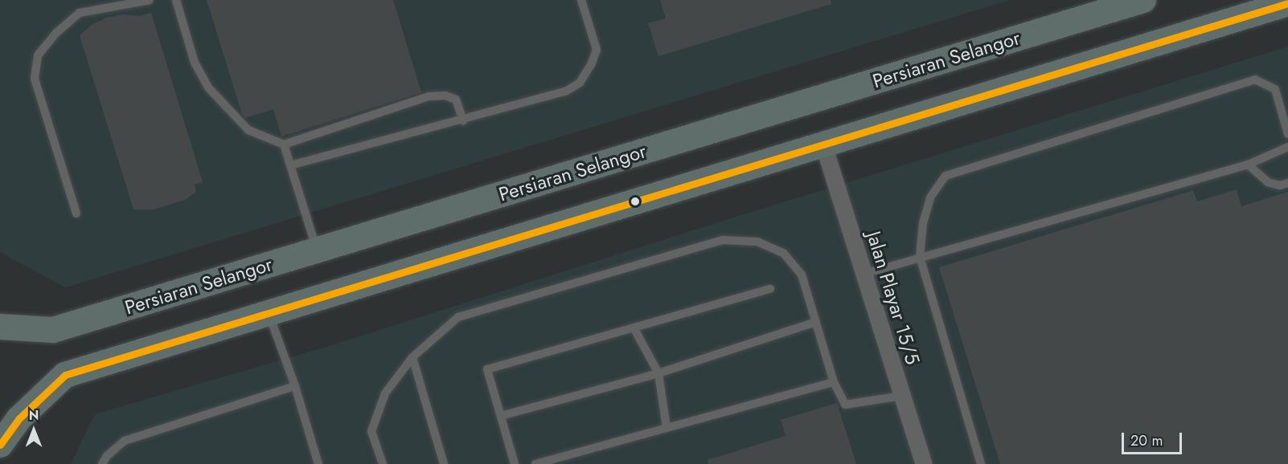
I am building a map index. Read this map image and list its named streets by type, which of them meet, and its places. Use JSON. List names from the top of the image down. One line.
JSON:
{"streets":{"main road":["Persiaran Selangor"],"street":["Jalan Playar 15/5"]},"scale_bar":"20 m","north":"top"}
